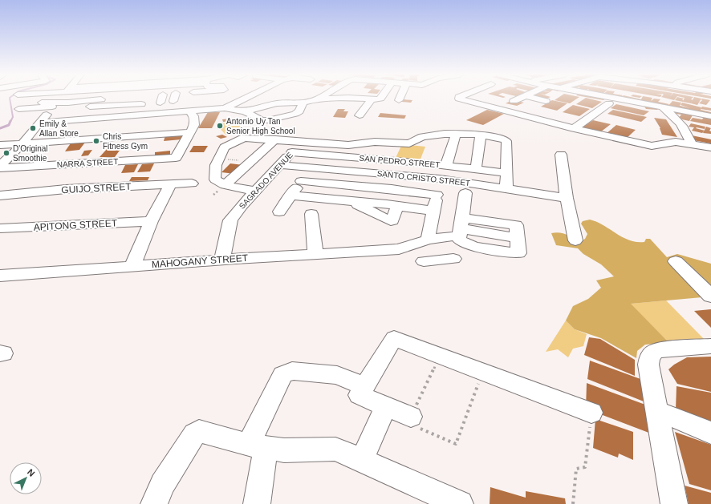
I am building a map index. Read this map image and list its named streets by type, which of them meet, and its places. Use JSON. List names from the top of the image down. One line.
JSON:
{"streets":{"street":["SAN PEDRO STREET","NARRA STREET","SANTO CRISTO STREET","SAGRADO AVENUE","GUIJO STREET","APITONG STREET","MAHOGANY STREET"]},"crossings":[["SAN PEDRO STREET","SAGRADO AVENUE"],["SANTO CRISTO STREET","SAGRADO AVENUE"],["SAGRADO AVENUE","MAHOGANY STREET"]],"places":["Antonio Uy Tan Senior High School","Emily & Allan Store","Chris Fitness Gym","D'Original Smoothie"],"north":"top right"}
